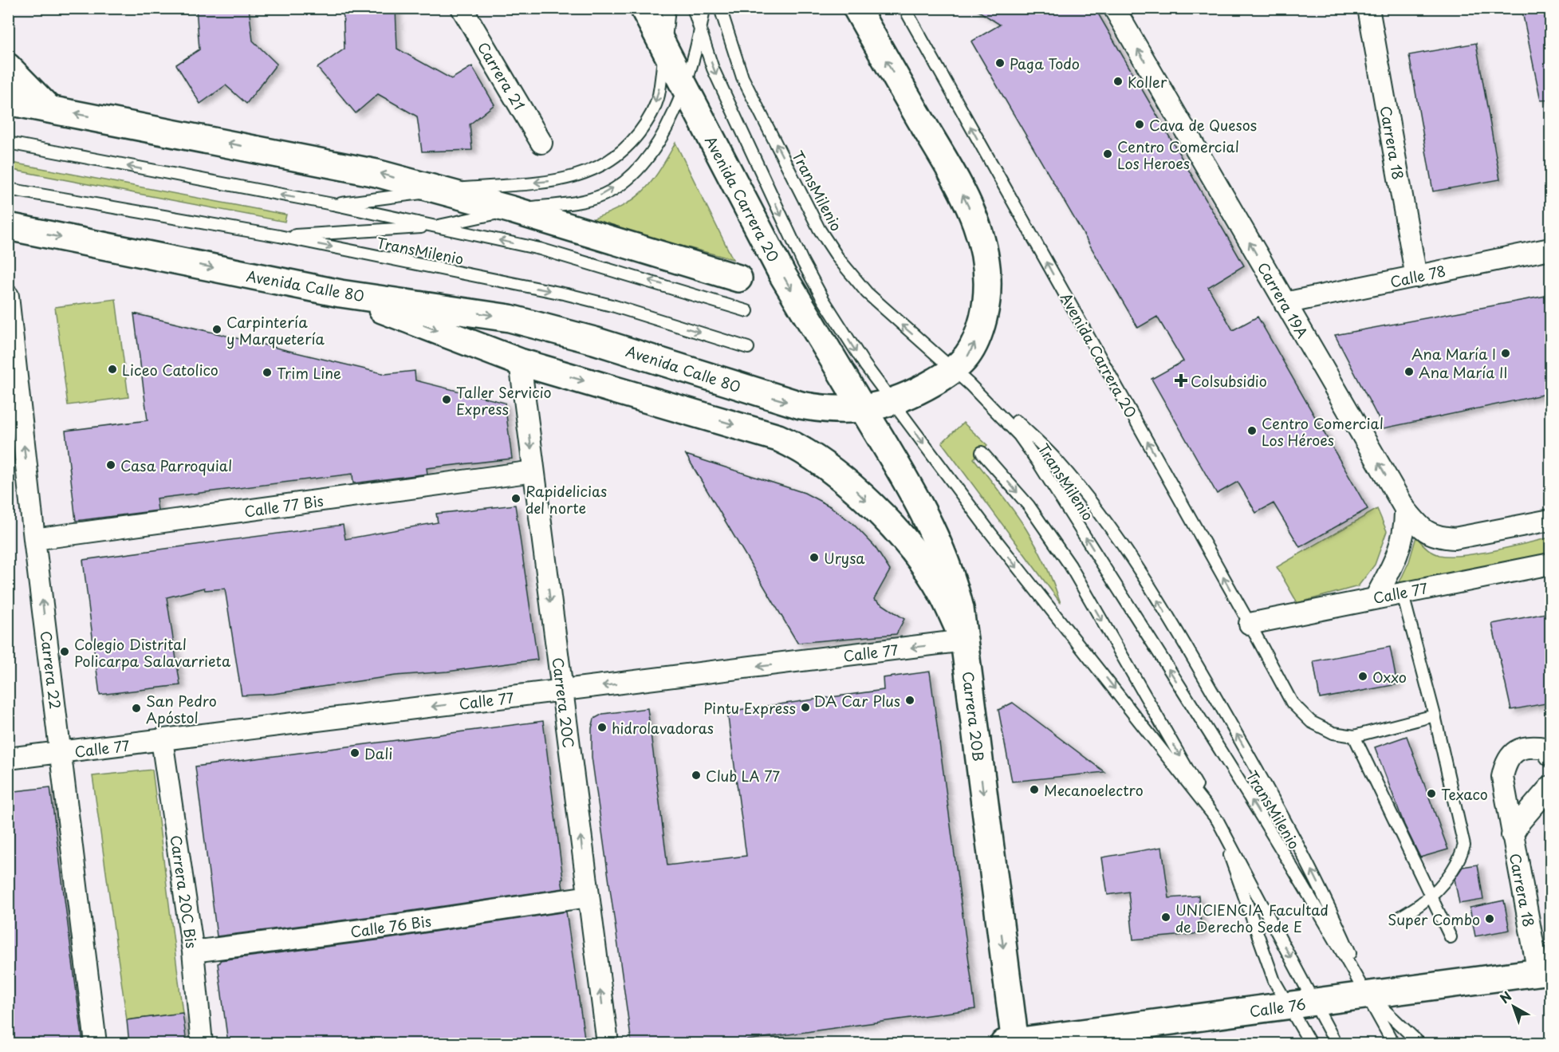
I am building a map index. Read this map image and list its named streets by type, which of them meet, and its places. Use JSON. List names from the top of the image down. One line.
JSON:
{"streets":{"main road":["Avenida Carrera 20","Avenida Calle 80","Carrera 20B","Calle 76"],"street":["Carrera 21","Carrera 18","Calle 78","Carrera 19A","Calle 77 Bis","Calle 77","Carrera 22","Carrera 20C","Carrera 20C Bis","Calle 76 Bis"],"lane":["TransMilenio"]},"crossings":[["Carrera 18","Calle 78"],["Carrera 18","Calle 76"],["TransMilenio","Avenida Carrera 20"],["TransMilenio","Avenida Calle 80"],["TransMilenio","Calle 76"],["Avenida Carrera 20","Avenida Calle 80"],["Avenida Carrera 20","Calle 77"],["Avenida Carrera 20","Carrera 20B"],["Calle 78","Carrera 19A"],["Avenida Calle 80","Carrera 20B"],["Calle 77 Bis","Carrera 22"],["Calle 77 Bis","Carrera 20C"],["Calle 77","Carrera 22"],["Calle 77","Carrera 20C"],["Calle 77","Carrera 20B"],["Calle 77","Carrera 20C Bis"],["Carrera 20C","Calle 76 Bis"],["Carrera 20B","Calle 76"],["Carrera 20C Bis","Calle 76 Bis"]],"one_way":["Carrera 19A","Calle 77","Carrera 22","Carrera 20B"],"places":{"other":["Paga Todo","Koller","Cava de Quesos","Centro Comercial Los Heroes","Carpintería y Marquetería","Ana María I","Liceo Catolico","Ana María II","Trim Line","Taller Servicio Express","Centro Comercial Los Héroes","Casa Parroquial","Rapidelicias del norte","Urysa","Colegio Distrital Policarpa Salavarrieta","Oxxo","DA Car Plus","Pintu Express","San Pedro Apóstol","hidrolavadoras","Dali","Club LA 77","Mecanoelectro","Texaco","UNICIENCIA Facultad de Derecho Sede E","Super Combo"],"health":["Colsubsidio"]},"north":"top left"}
